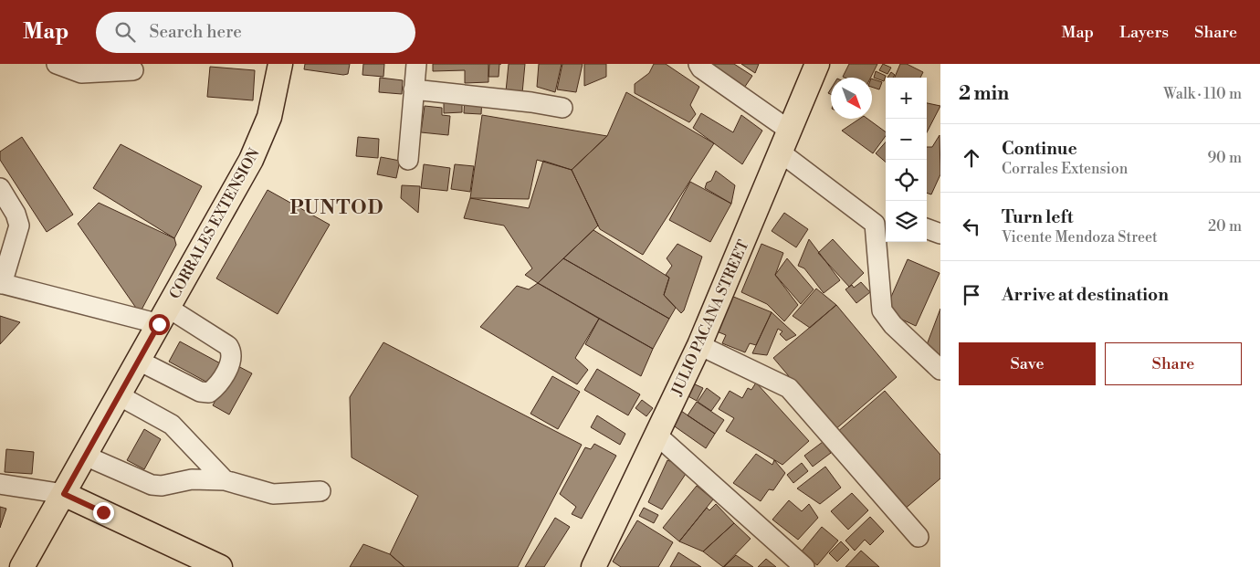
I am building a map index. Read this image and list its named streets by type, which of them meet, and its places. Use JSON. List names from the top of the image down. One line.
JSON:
{"streets":{"main road":["CORRALES EXTENSION","JULIO PACANA STREET"]},"districts":["PUNTOD"],"north":"bottom right","page":{"header":"Map","search":"Search here","nav":["Map","Layers","Share"],"heading":["2 min","Walk · 110 m"],"map_buttons":["+","−"],"list":[["Continue","Corrales Extension","90 m"],["Turn left","Vicente Mendoza Street","20 m"],"Arrive at destination"],"buttons":["Save","Share"]}}
